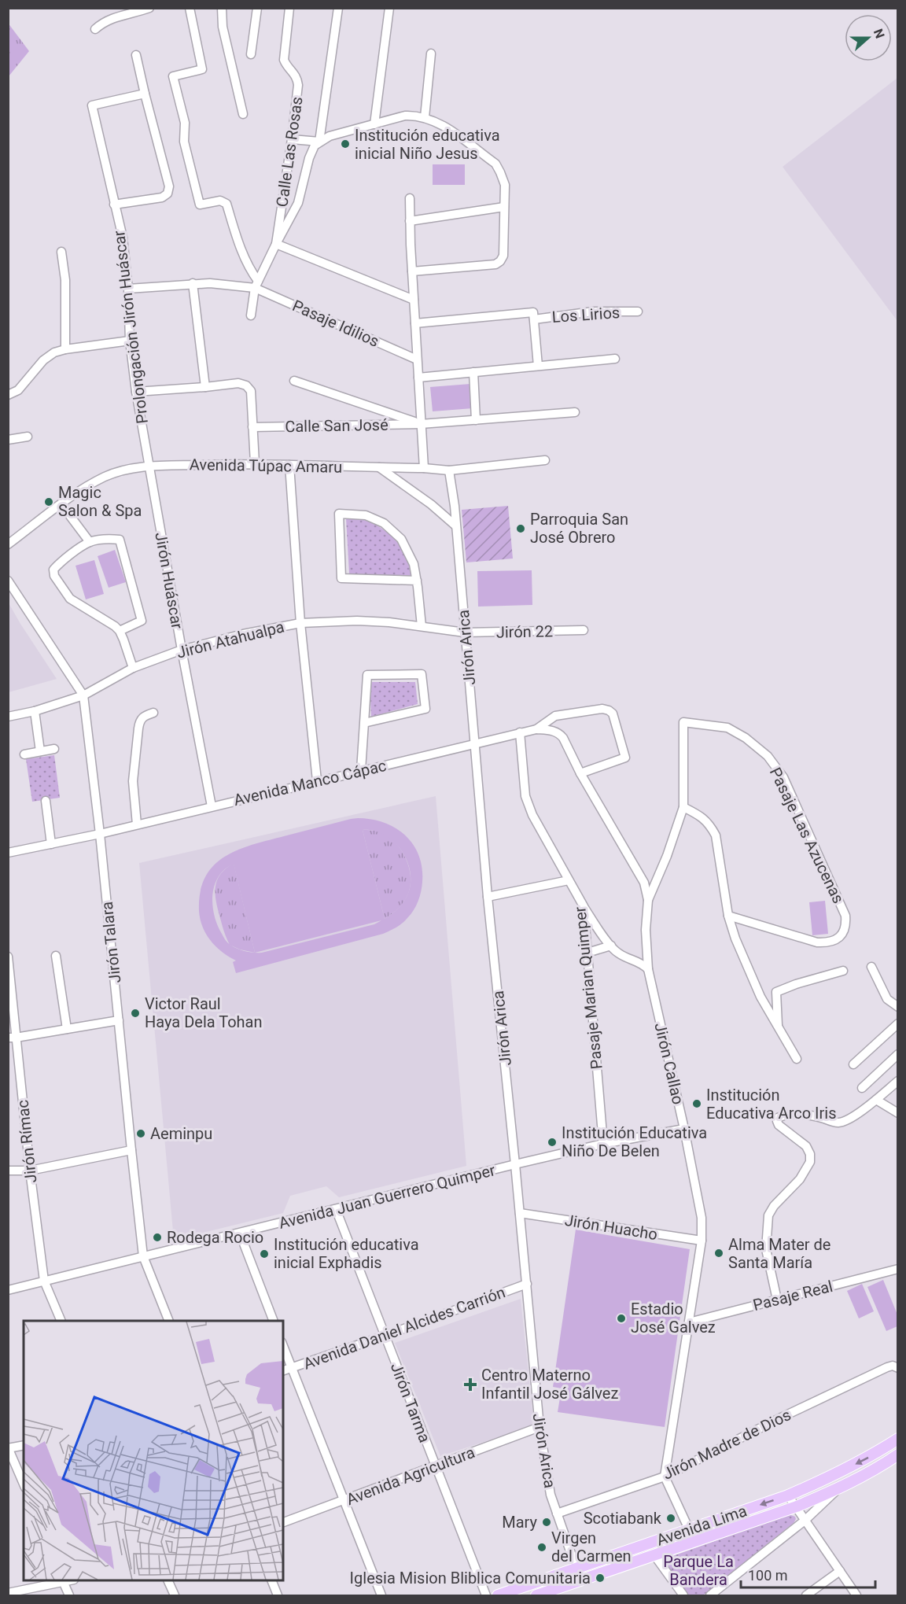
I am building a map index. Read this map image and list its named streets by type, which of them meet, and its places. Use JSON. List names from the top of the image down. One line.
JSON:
{"streets":{"main road":["Avenida Lima"],"street":["Calle Las Rosas","Los Lirios","Pasaje Idilios","Prolongación Jirón Huáscar","Calle San José","Avenida Túpac Amaru","Jirón Huáscar","Jirón 22","Jirón Atahualpa","Jirón Arica","Avenida Manco Cápac","Pasaje Las Azucenas","Jirón Talara","Pasaje Marian Quimper","Jirón Callao","Jirón Rímac","Avenida Juan Guerrero Quimper","Jirón Huacho","Pasaje Real","Avenida Daniel Alcides Carrión","Jirón Tarma","Jirón Madre de Dios","Avenida Agricultura"]},"crossings":[["Pasaje Idilios","Prolongación Jirón Huáscar"],["Prolongación Jirón Huáscar","Avenida Túpac Amaru"],["Prolongación Jirón Huáscar","Jirón Huáscar"],["Avenida Túpac Amaru","Jirón Huáscar"],["Avenida Túpac Amaru","Jirón Arica"],["Jirón Huáscar","Jirón Atahualpa"],["Jirón Huáscar","Avenida Manco Cápac"],["Jirón 22","Jirón Atahualpa"],["Jirón 22","Jirón Arica"],["Jirón Atahualpa","Jirón Arica"],["Jirón Atahualpa","Jirón Talara"],["Jirón Arica","Avenida Manco Cápac"],["Jirón Arica","Avenida Juan Guerrero Quimper"],["Jirón Arica","Jirón Huacho"],["Jirón Arica","Avenida Daniel Alcides Carrión"],["Jirón Arica","Jirón Madre de Dios"],["Jirón Arica","Avenida Agricultura"],["Jirón Arica","Avenida Lima"],["Avenida Manco Cápac","Jirón Talara"],["Avenida Manco Cápac","Pasaje Marian Quimper"],["Jirón Talara","Avenida Juan Guerrero Quimper"],["Pasaje Marian Quimper","Avenida Juan Guerrero Quimper"],["Jirón Callao","Avenida Juan Guerrero Quimper"],["Jirón Callao","Jirón Huacho"],["Jirón Callao","Pasaje Real"],["Jirón Callao","Jirón Madre de Dios"],["Jirón Rímac","Avenida Juan Guerrero Quimper"],["Avenida Juan Guerrero Quimper","Jirón Tarma"],["Avenida Daniel Alcides Carrión","Jirón Tarma"],["Jirón Tarma","Avenida Agricultura"]],"parks":["Parque La Bandera"],"places":{"other":["Institución educativa inicial Niño Jesus","Magic Salon & Spa","Parroquia San José Obrero","Victor Raul Haya Dela Tohan","Institución Educativa Arco Iris","Aeminpu","Institución Educativa Niño De Belen","Rodega Rocio","Alma Mater de Santa María","Institución educativa inicial Exphadis","Estadio José Galvez","Scotiabank","Mary","Virgen del Carmen","Iglesia Mision Bliblica Comunitaria"],"health":["Centro Materno Infantil José Gálvez"]},"scale_bar":"100 m","north":"right"}
